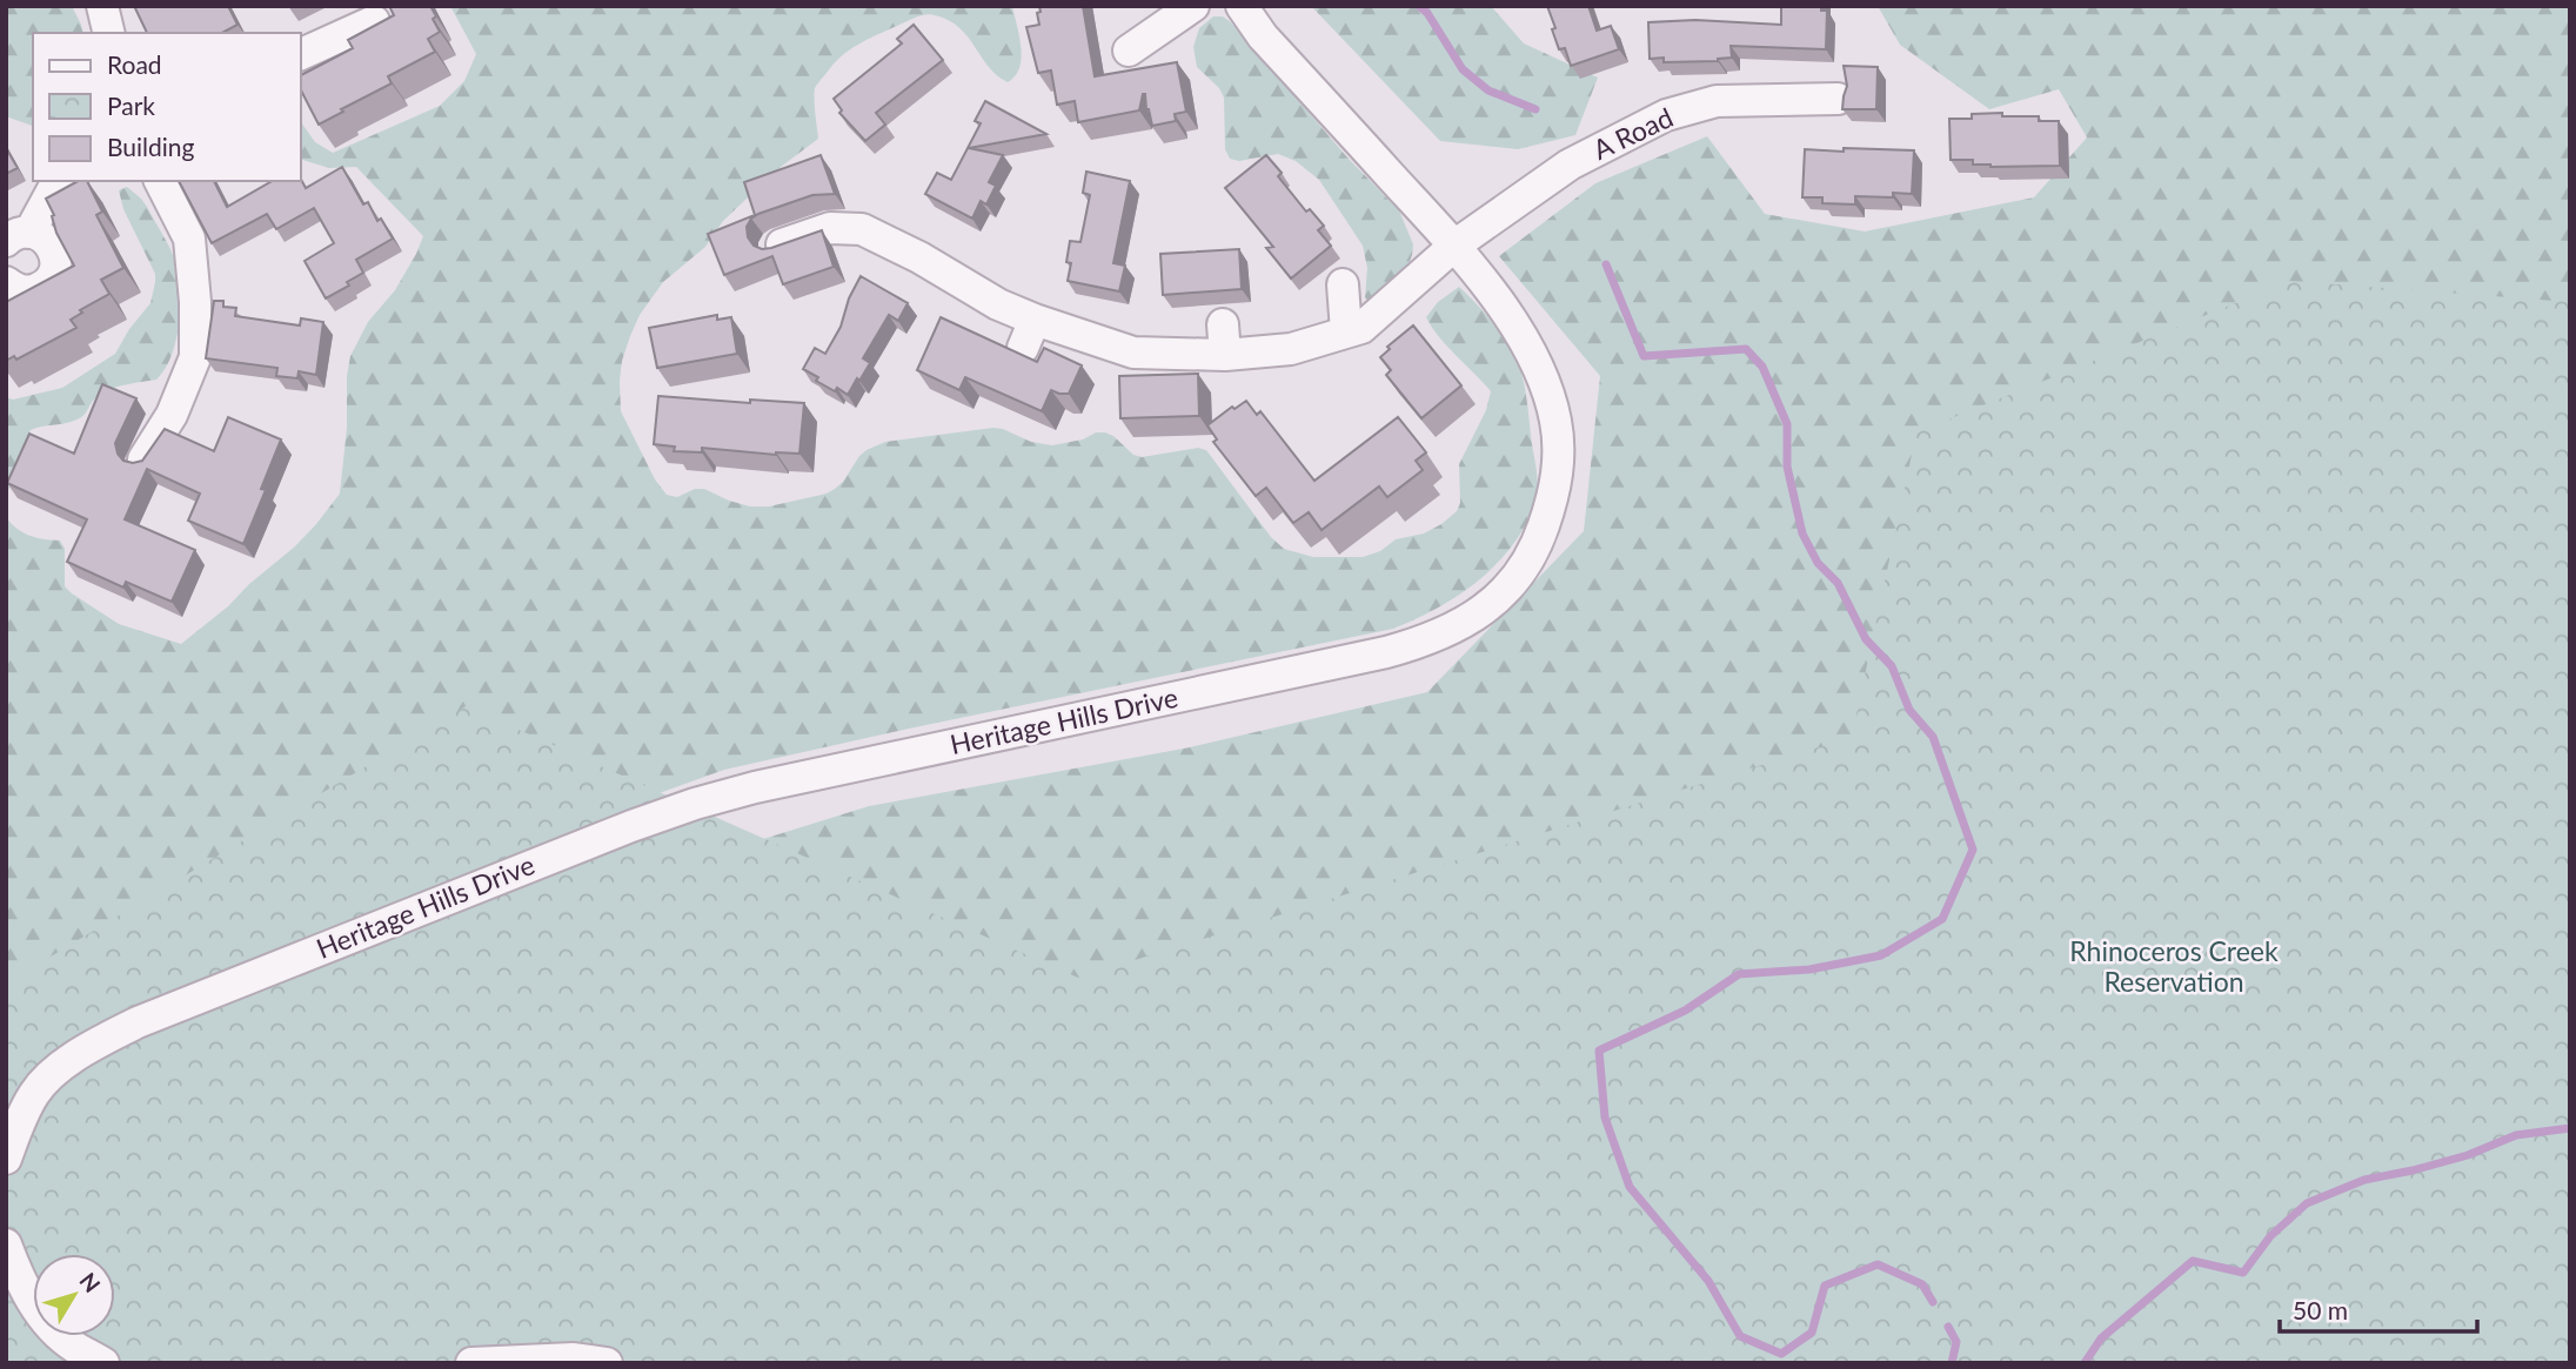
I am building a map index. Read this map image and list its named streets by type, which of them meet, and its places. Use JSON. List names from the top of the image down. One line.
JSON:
{"streets":{"street":["A Road","Heritage Hills Drive"]},"crossings":[["A Road","Heritage Hills Drive"]],"parks":["Rhinoceros Creek Reservation"],"legend":["Road","Park","Building"],"scale_bar":"50 m","north":"top right"}
